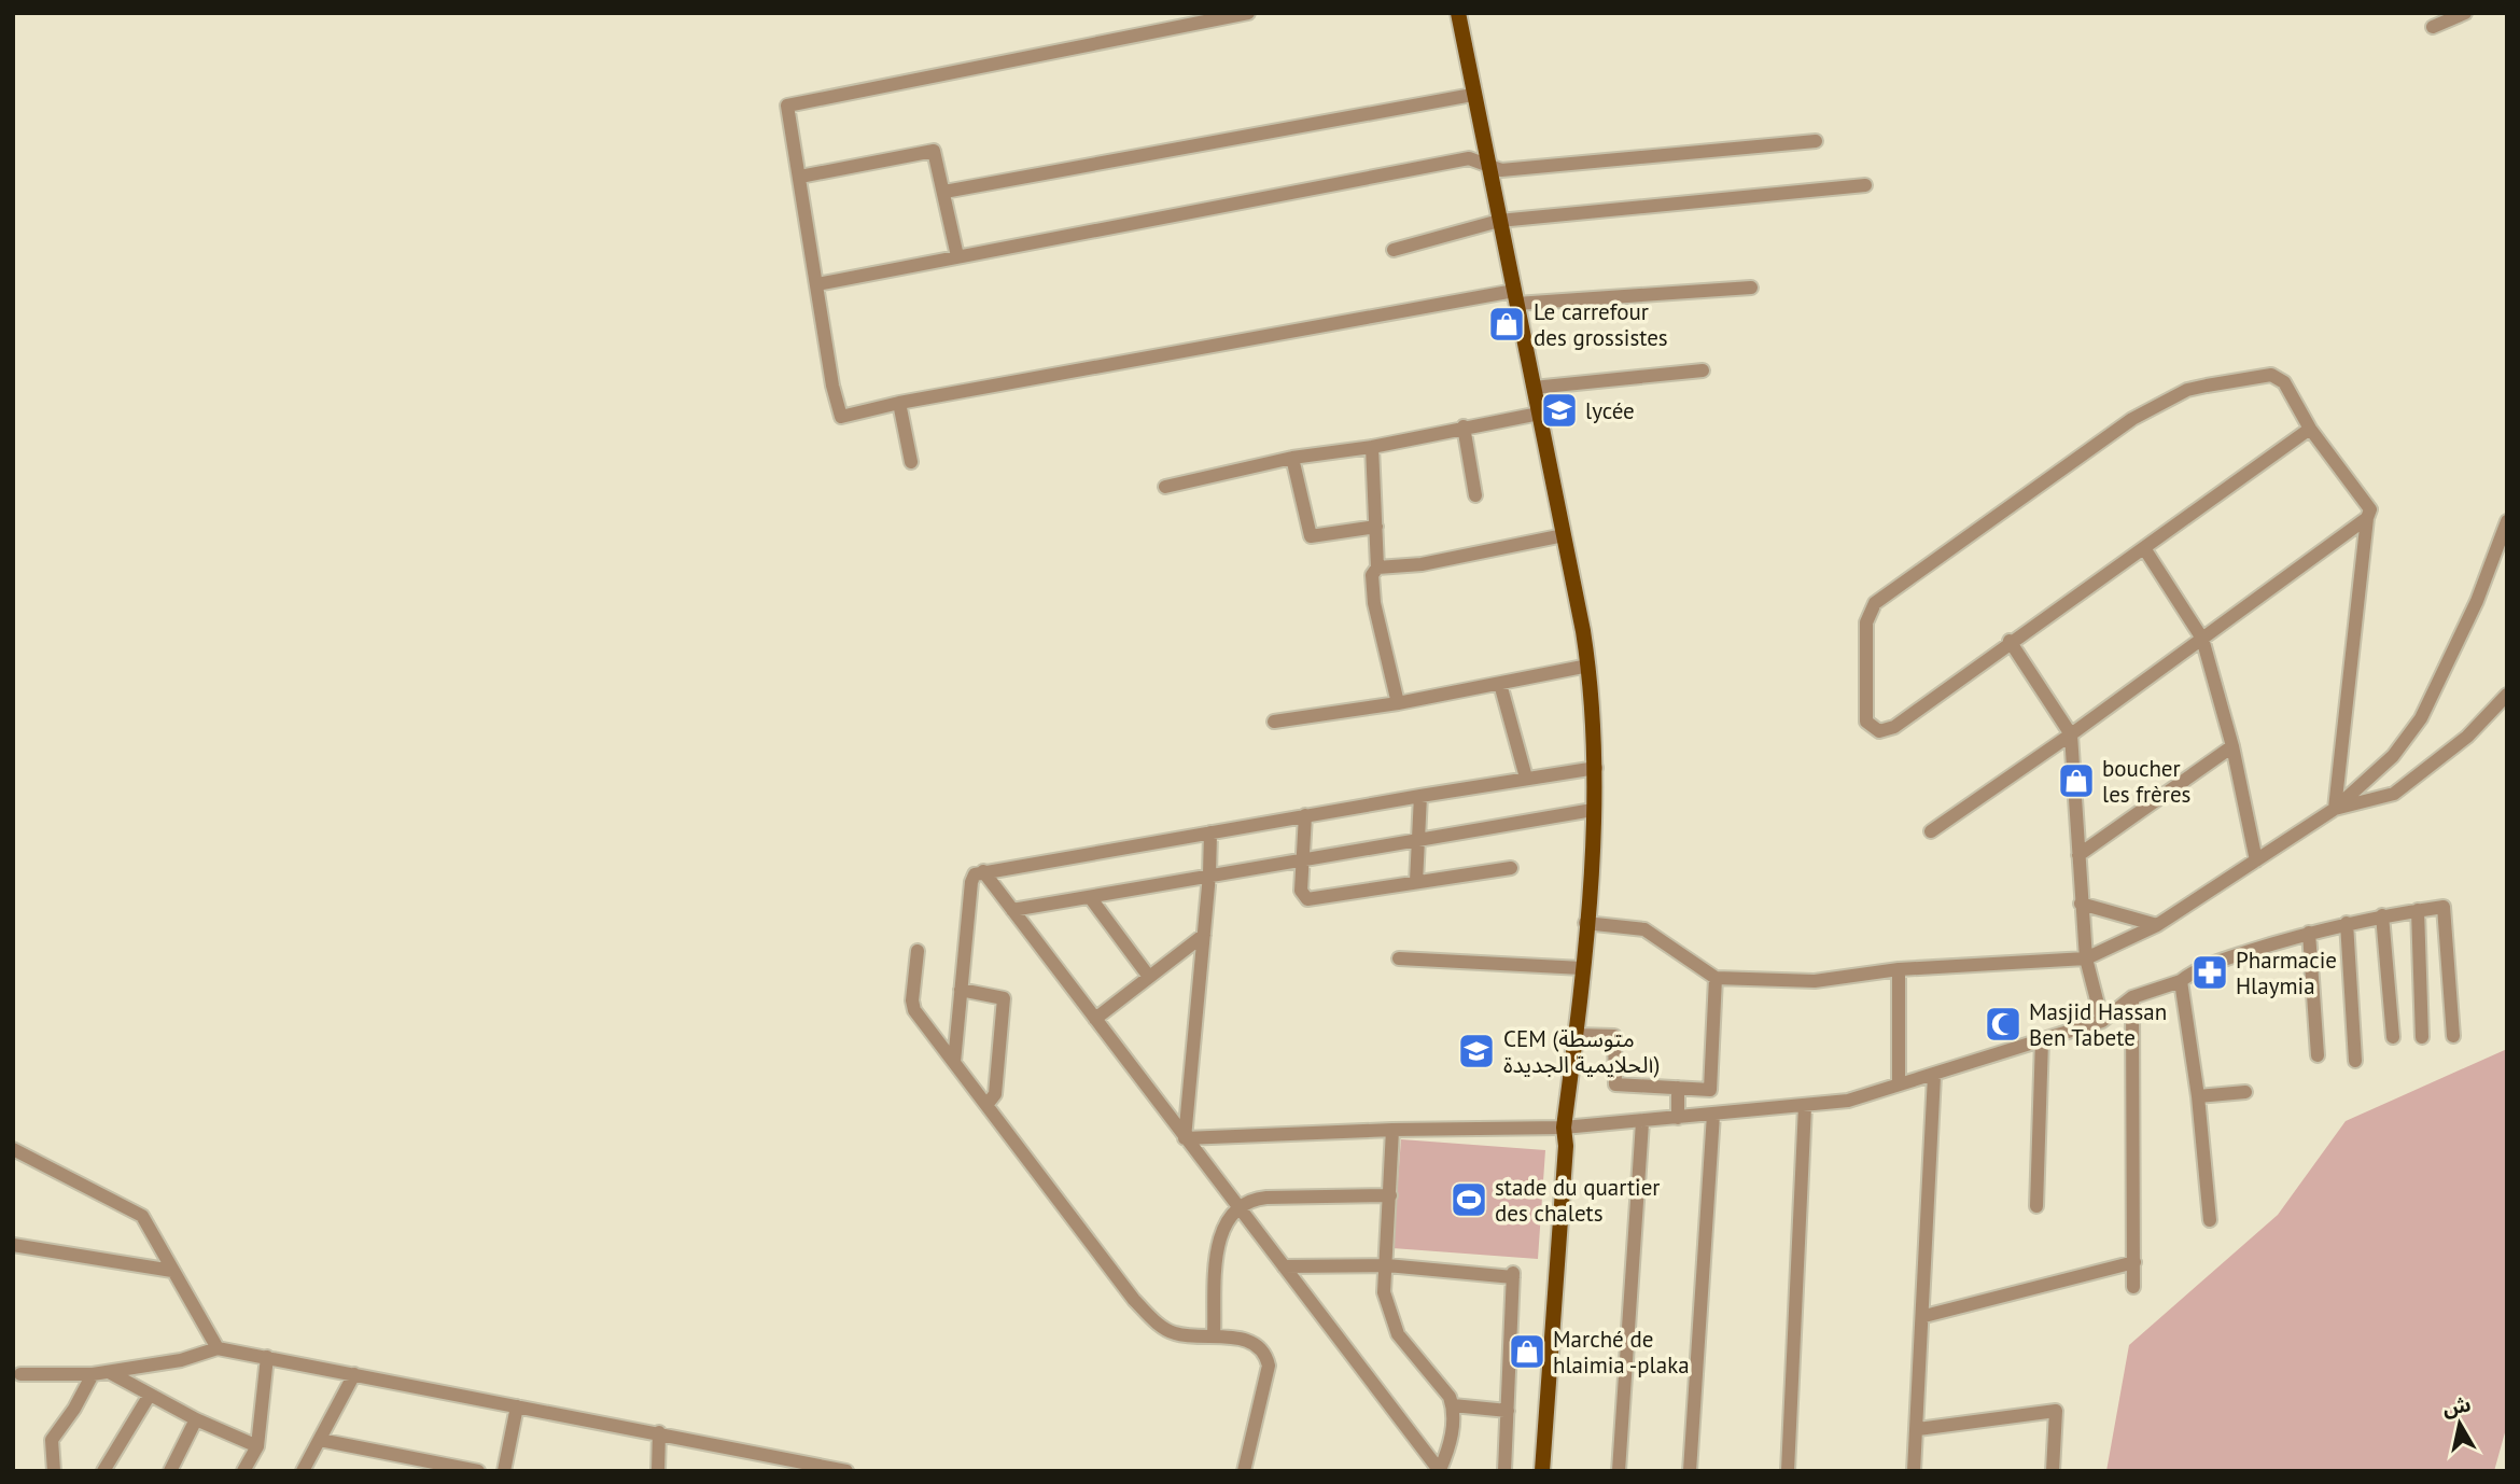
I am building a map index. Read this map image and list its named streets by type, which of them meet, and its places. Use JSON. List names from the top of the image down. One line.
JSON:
{"places":{"shop":["Le carrefour des grossistes","boucher les frères","Marché de hlaimia -plaka"],"school or university":["lycée","CEM (متوسطة الحلايمية الجديدة)"],"pharmacy":["Pharmacie Hlaymia"],"mosque":["Masjid Hassan Ben Tabete"],"sports":["stade du quartier des chalets"]},"north":"top"}
